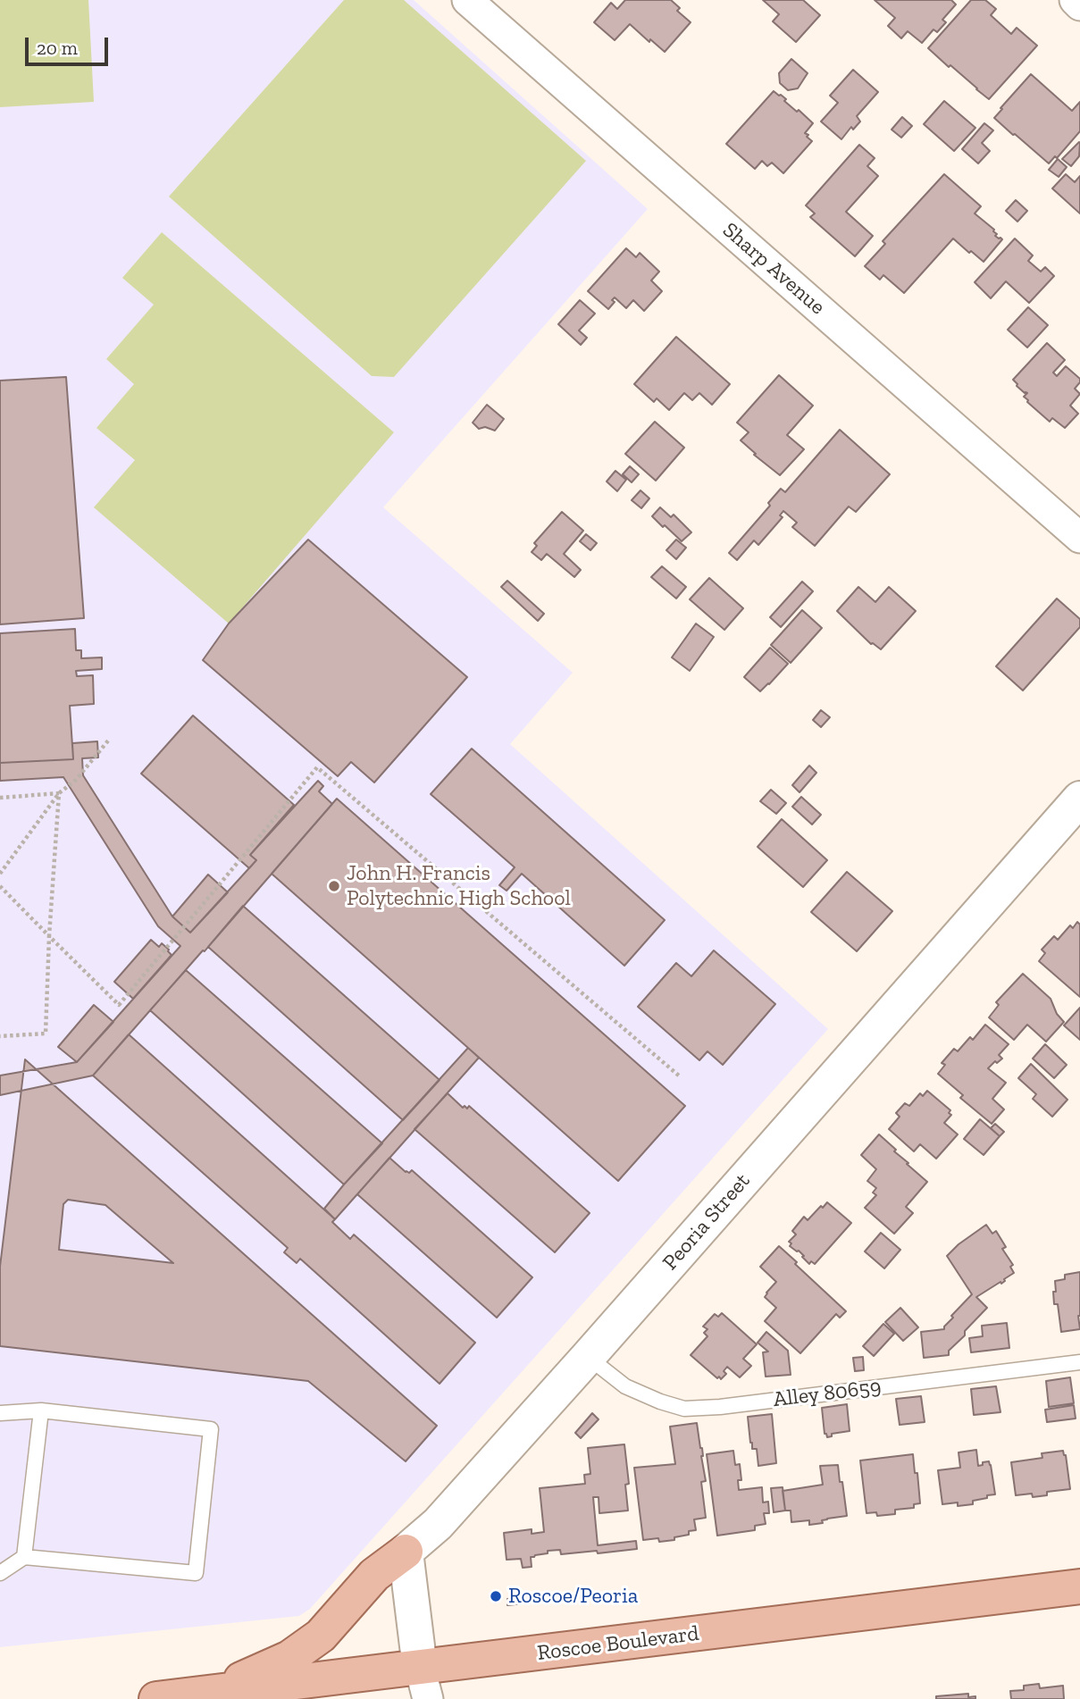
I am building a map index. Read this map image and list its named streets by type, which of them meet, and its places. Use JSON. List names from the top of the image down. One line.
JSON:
{"streets":{"main road":["Roscoe Boulevard"],"street":["Sharp Avenue","Peoria Street"],"lane":["Alley 80659"]},"crossings":[["Peoria Street","Alley 80659"]],"places":["John H. Francis Polytechnic High School","Roscoe/Peoria"],"scale_bar":"20 m"}
